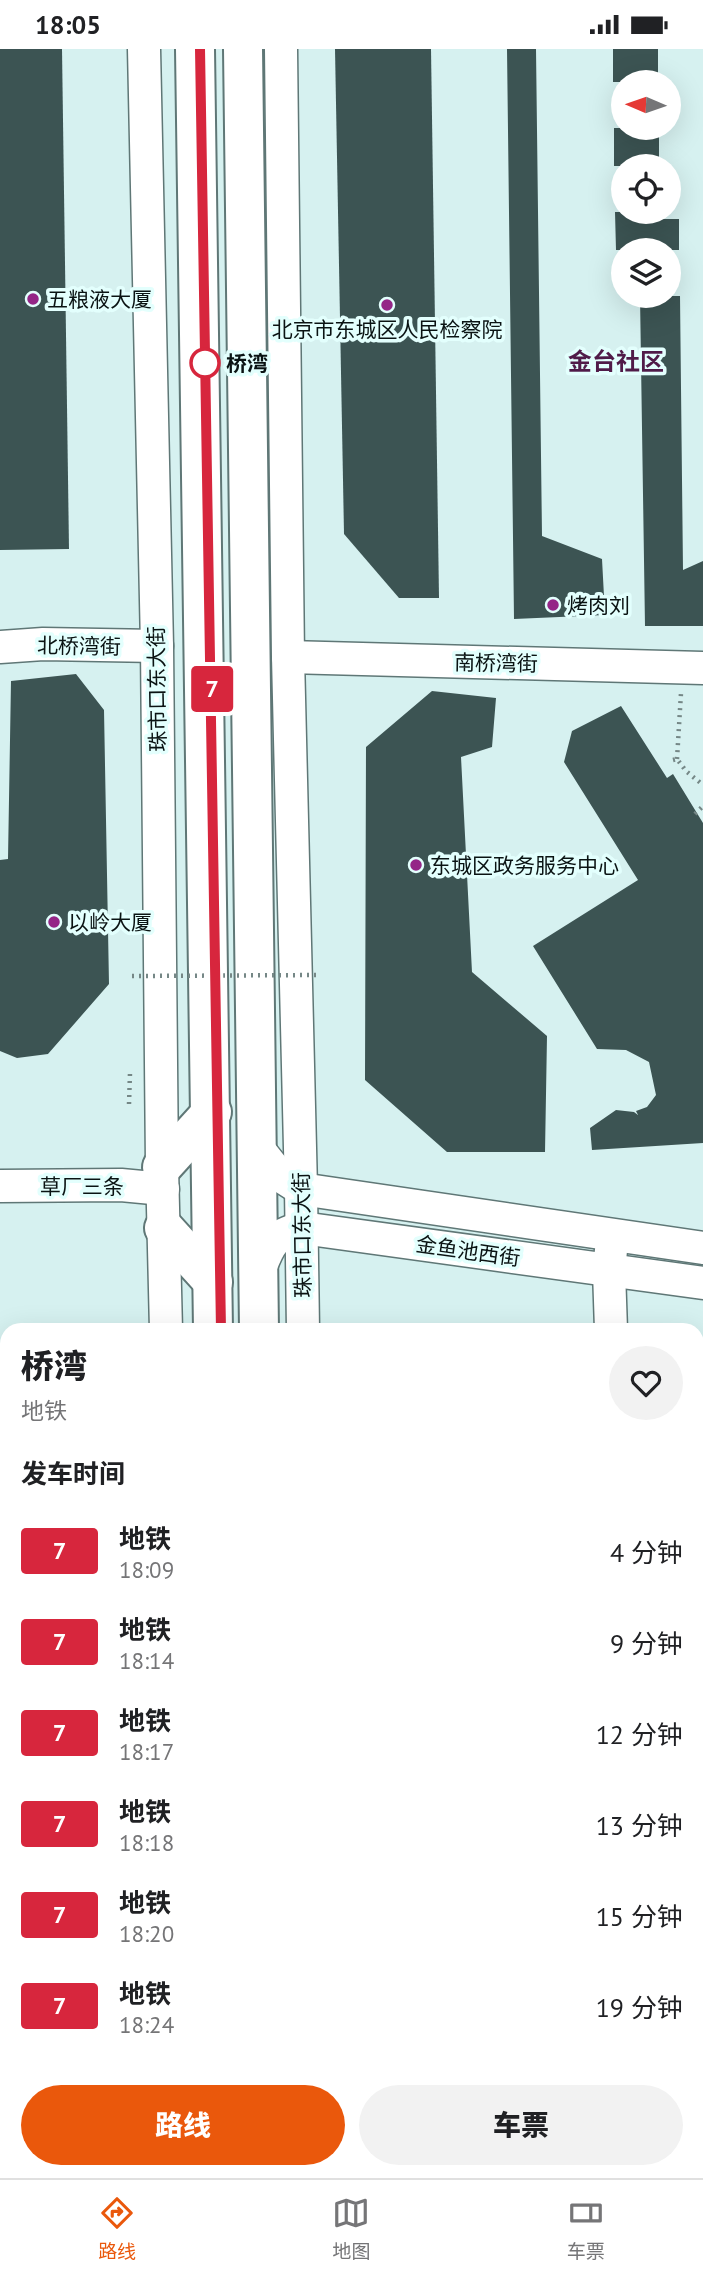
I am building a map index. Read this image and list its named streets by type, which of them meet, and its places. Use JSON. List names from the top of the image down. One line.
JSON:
{"streets":{"street":["北桥湾街","南桥湾街","珠市口东大街","草厂三条","金鱼池西街"]},"crossings":[["北桥湾街","珠市口东大街"],["南桥湾街","珠市口东大街"],["珠市口东大街","草厂三条"],["珠市口东大街","金鱼池西街"]],"districts":["金台社区"],"places":["五粮液大厦","北京市东城区人民检察院","桥湾","烤肉刘","东城区政务服务中心","以岭大厦"],"lines":["metro line 7"],"north":"left","page":{"status":"18:05","on_map":"7","heading":[["桥湾","地铁"],"发车时间"],"list":[{"mark":"7","name":"地铁","note":"18:09","value":"4 分钟"},{"mark":"7","name":"地铁","note":"18:14","value":"9 分钟"},{"mark":"7","name":"地铁","note":"18:17","value":"12 分钟"},{"mark":"7","name":"地铁","note":"18:18","value":"13 分钟"},{"mark":"7","name":"地铁","note":"18:20","value":"15 分钟"},{"mark":"7","name":"地铁","note":"18:24","value":"19 分钟"}],"buttons":["路线","车票"],"tabs":["路线","地图","车票"]}}
